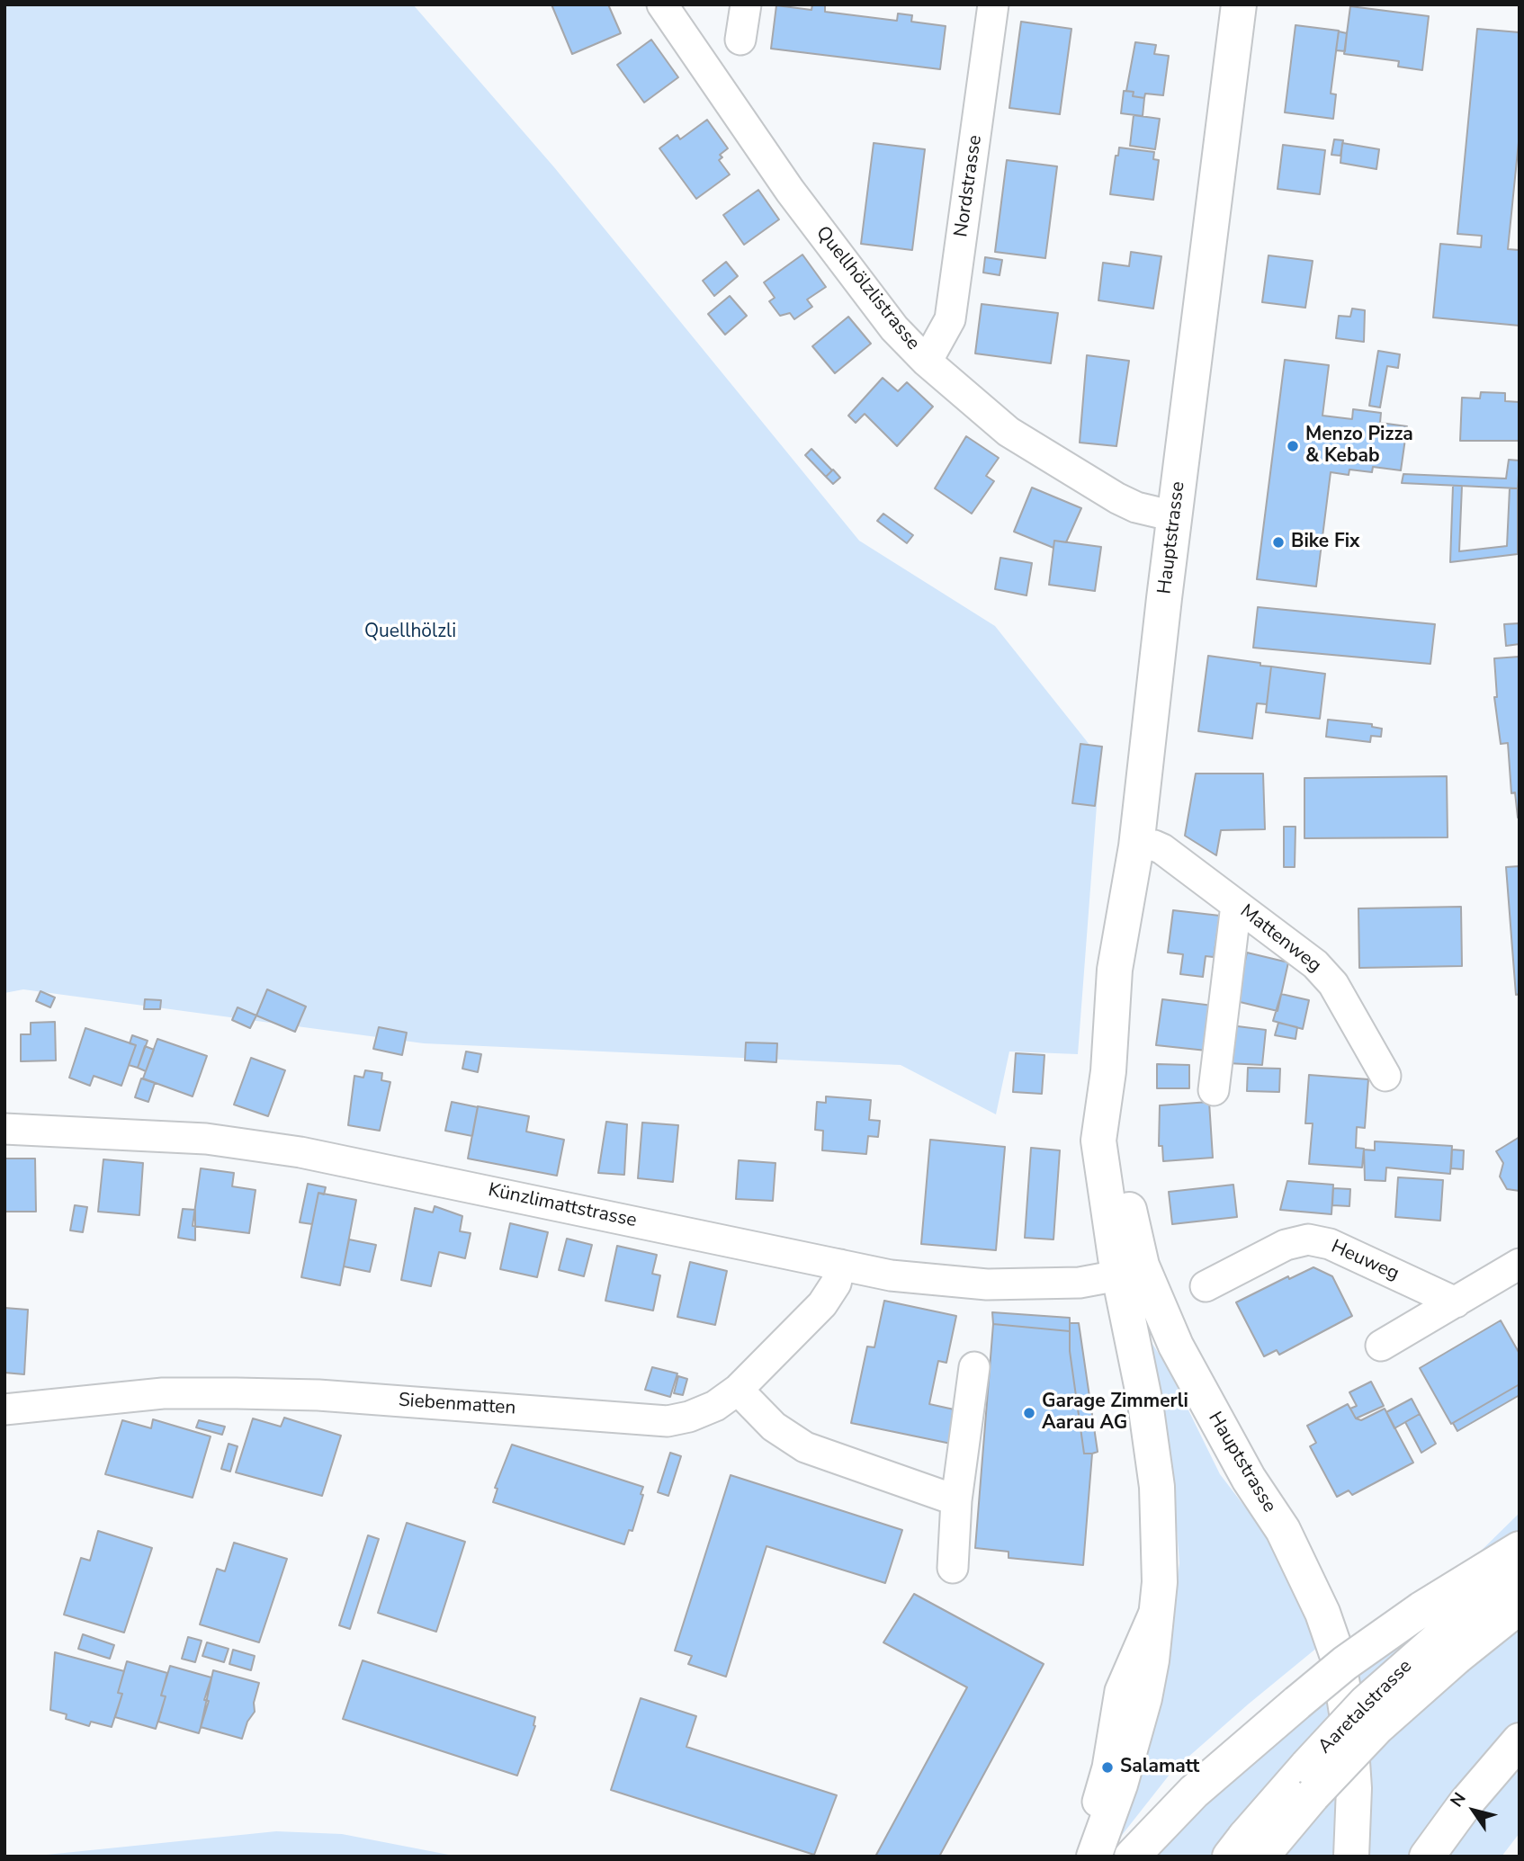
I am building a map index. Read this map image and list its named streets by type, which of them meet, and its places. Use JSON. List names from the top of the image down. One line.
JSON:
{"streets":{"main road":["Hauptstrasse","Aaretalstrasse"],"street":["Nordstrasse","Quellhölzlistrasse","Mattenweg","Künzlimattstrasse","Heuweg","Siebenmatten"]},"crossings":[["Nordstrasse","Quellhölzlistrasse"],["Quellhölzlistrasse","Hauptstrasse"],["Hauptstrasse","Mattenweg"],["Hauptstrasse","Künzlimattstrasse"],["Künzlimattstrasse","Siebenmatten"]],"parks":["Quellhölzli"],"places":["Menzo Pizza & Kebab","Bike Fix","Garage Zimmerli Aarau AG","Salamatt"],"north":"top left"}
